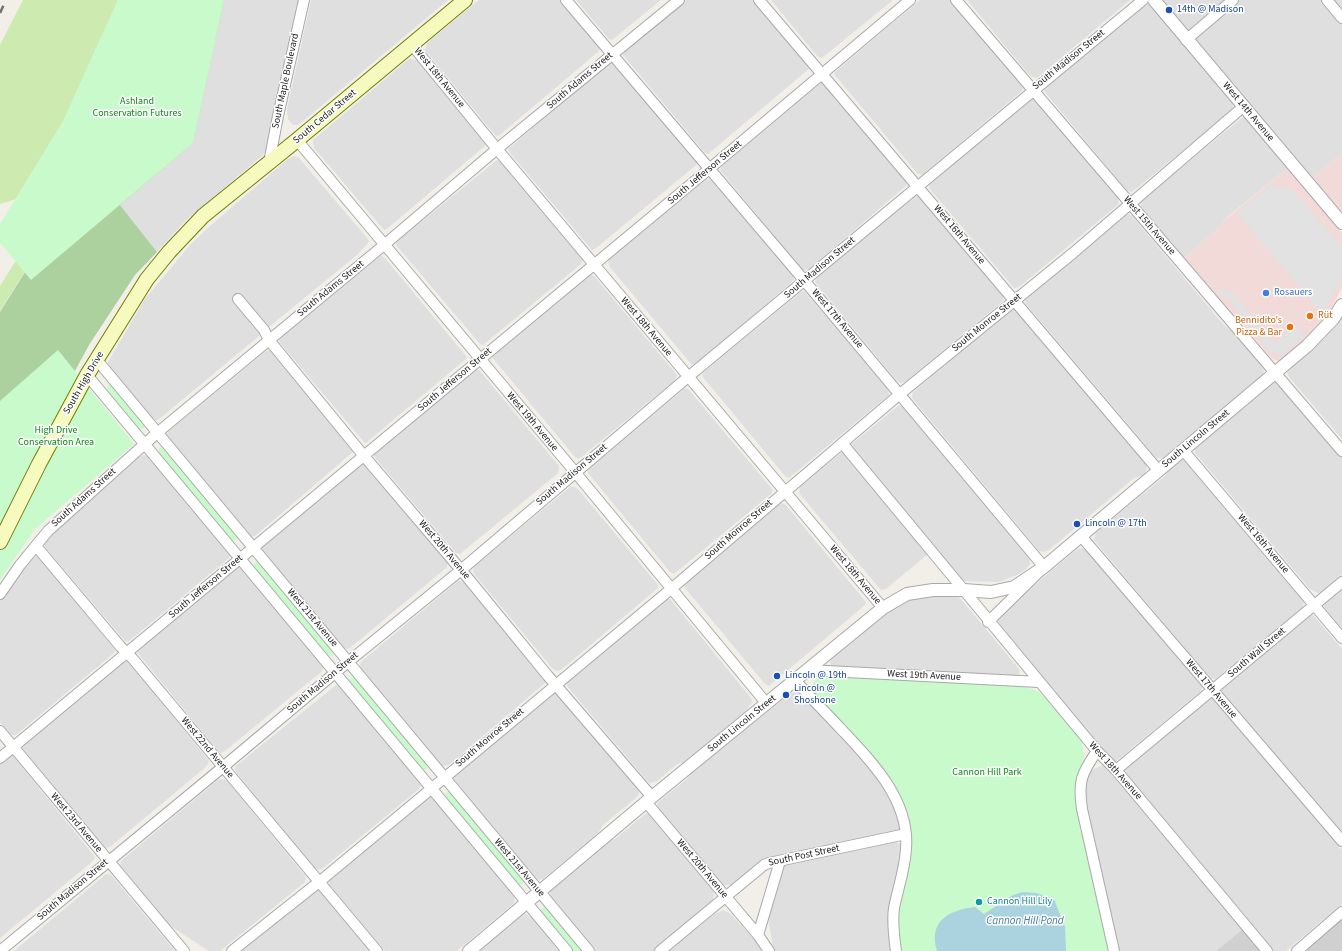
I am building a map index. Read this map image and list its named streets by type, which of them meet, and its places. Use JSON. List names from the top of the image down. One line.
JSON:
{"streets":{"main road":["South Cedar Street","South High Drive"],"street":["South Madison Street","West 18th Avenue","South Maple Boulevard","South Adams Street","West 14th Avenue","South Jefferson Street","West 15th Avenue","West 16th Avenue","West 17th Avenue","South Monroe Street","West 19th Avenue","South Lincoln Street","West 20th Avenue","West 21st Avenue","South Wall Street","West 22nd Avenue","West 23rd Avenue","South Post Street"]},"crossings":[["South Madison Street","West 18th Avenue"],["South Madison Street","West 15th Avenue"],["South Madison Street","West 16th Avenue"],["South Madison Street","West 17th Avenue"],["South Madison Street","West 19th Avenue"],["South Madison Street","West 20th Avenue"],["South Madison Street","West 21st Avenue"],["South Madison Street","West 22nd Avenue"],["South Madison Street","West 23rd Avenue"],["West 18th Avenue","South Adams Street"],["West 18th Avenue","South Cedar Street"],["West 18th Avenue","South Jefferson Street"],["West 18th Avenue","South Monroe Street"],["West 18th Avenue","West 19th Avenue"],["West 18th Avenue","South Lincoln Street"],["West 18th Avenue","South Wall Street"],["South Maple Boulevard","South Cedar Street"],["South Adams Street","West 17th Avenue"],["South Adams Street","West 19th Avenue"],["South Adams Street","West 20th Avenue"],["South Adams Street","West 21st Avenue"],["South Adams Street","West 22nd Avenue"],["West 14th Avenue","South Monroe Street"],["South Cedar Street","South High Drive"],["South Cedar Street","West 19th Avenue"],["South Jefferson Street","West 16th Avenue"],["South Jefferson Street","West 17th Avenue"],["South Jefferson Street","West 19th Avenue"],["South Jefferson Street","West 20th Avenue"],["South Jefferson Street","West 21st Avenue"],["South Jefferson Street","West 22nd Avenue"],["South Jefferson Street","West 23rd Avenue"],["West 15th Avenue","South Monroe Street"],["West 15th Avenue","South Lincoln Street"],["West 16th Avenue","South Monroe Street"],["West 16th Avenue","South Lincoln Street"],["West 16th Avenue","South Wall Street"],["West 17th Avenue","South Monroe Street"],["West 17th Avenue","South Lincoln Street"],["West 17th Avenue","South Wall Street"],["South Monroe Street","West 19th Avenue"],["South Monroe Street","West 20th Avenue"],["South Monroe Street","West 21st Avenue"],["South Monroe Street","West 22nd Avenue"],["South High Drive","West 21st Avenue"],["West 19th Avenue","South Lincoln Street"],["South Lincoln Street","West 20th Avenue"],["South Lincoln Street","West 21st Avenue"],["West 20th Avenue","South Post Street"]],"water":["Cannon Hill Pond"],"parks":["Ashland Conservation Futures","High Drive Conservation Area","Cannon Hill Park"],"places":["14th @ Madison","Rosauers","Rüt","Bennidito's Pizza & Bar","Lincoln @ 17th","Lincoln @ 19th","Lincoln @ Shoshone","Cannon Hill Lily"]}
